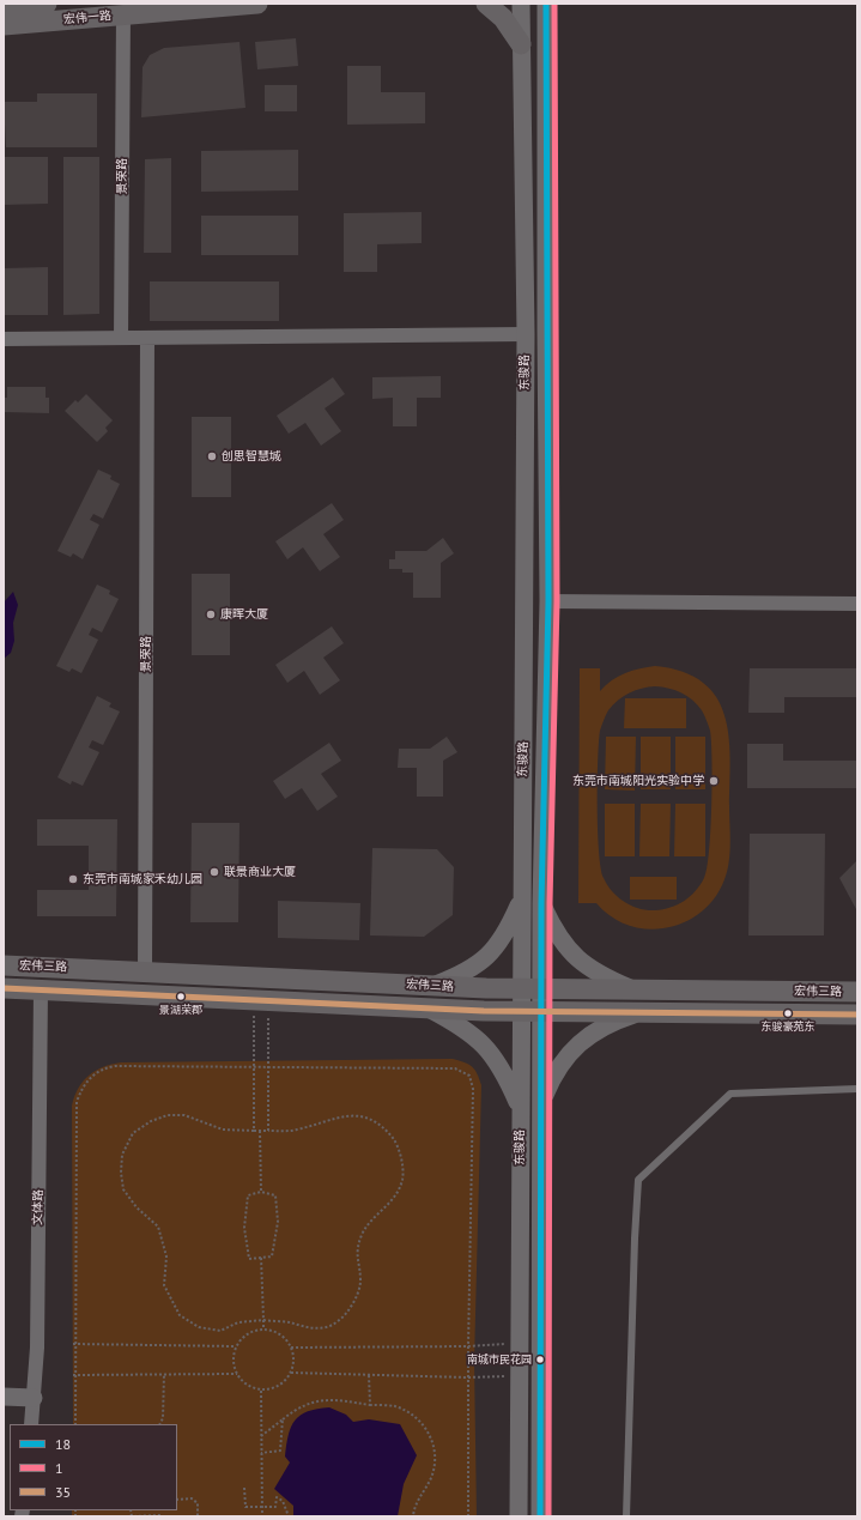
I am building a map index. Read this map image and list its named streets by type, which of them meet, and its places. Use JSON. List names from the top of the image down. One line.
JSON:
{"streets":{"main road":["宏伟一路","宏伟三路"],"street":["景荣路","东骏路","文体路"]},"crossings":[["宏伟一路","景荣路"],["景荣路","宏伟三路"],["东骏路","宏伟三路"],["宏伟三路","文体路"]],"places":["创思智慧城","康晖大厦","东莞市南城阳光实验中学","联景商业大厦","东莞市南城家禾幼儿园","景湖荣郡","东骏豪苑东","南城市民花园"],"lines":["transit line 18","transit line 1","transit line 35"],"legend":["18","1","35"]}
